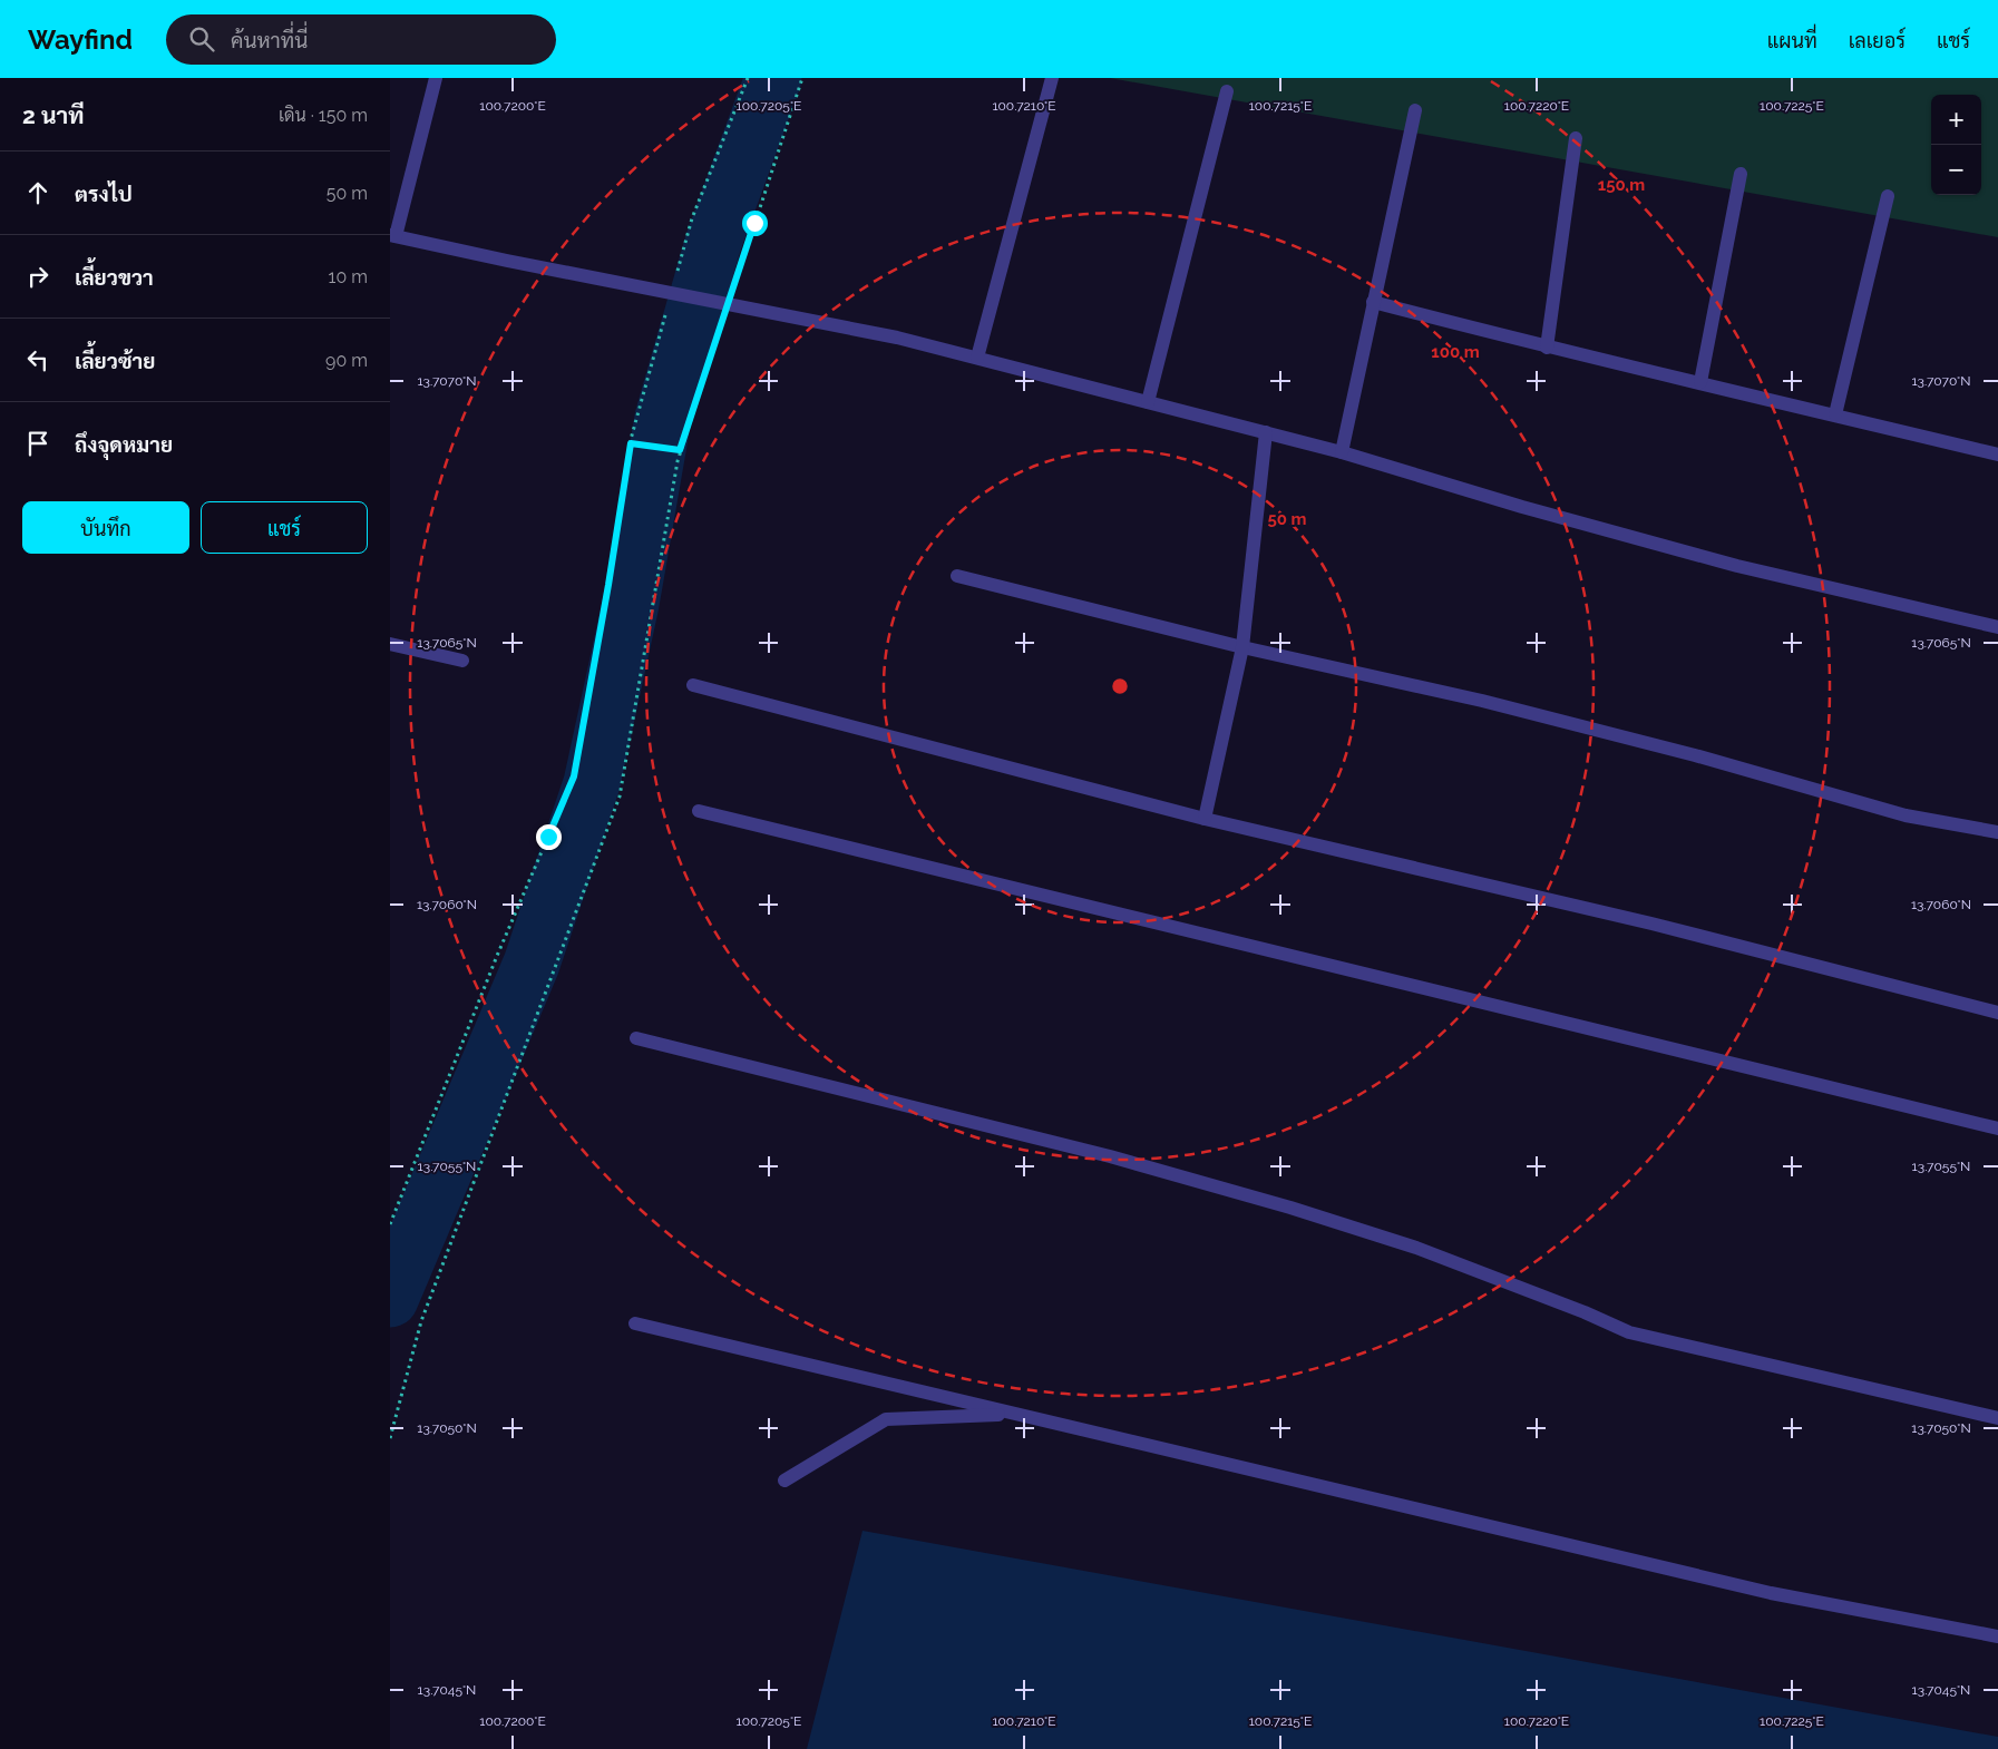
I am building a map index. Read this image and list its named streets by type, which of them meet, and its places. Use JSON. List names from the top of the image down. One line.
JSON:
{"page":{"header":"Wayfind","search":"ค้นหาที่นี่","nav":["แผนที่","เลเยอร์","แชร์"],"heading":["2 นาที","เดิน · 150 m"],"map_buttons":["+","−"],"list":[["ตรงไป","50 m"],["เลี้ยวขวา","10 m"],["เลี้ยวซ้าย","90 m"],"ถึงจุดหมาย"],"buttons":["บันทึก","แชร์"]},"coordinates":["100.7200°E","100.7205°E","100.7210°E","100.7215°E","100.7220°E","100.7225°E","13.7070°N","13.7065°N","13.7060°N","13.7055°N","13.7050°N","13.7045°N"],"rings":["150 m","100 m","50 m"]}
